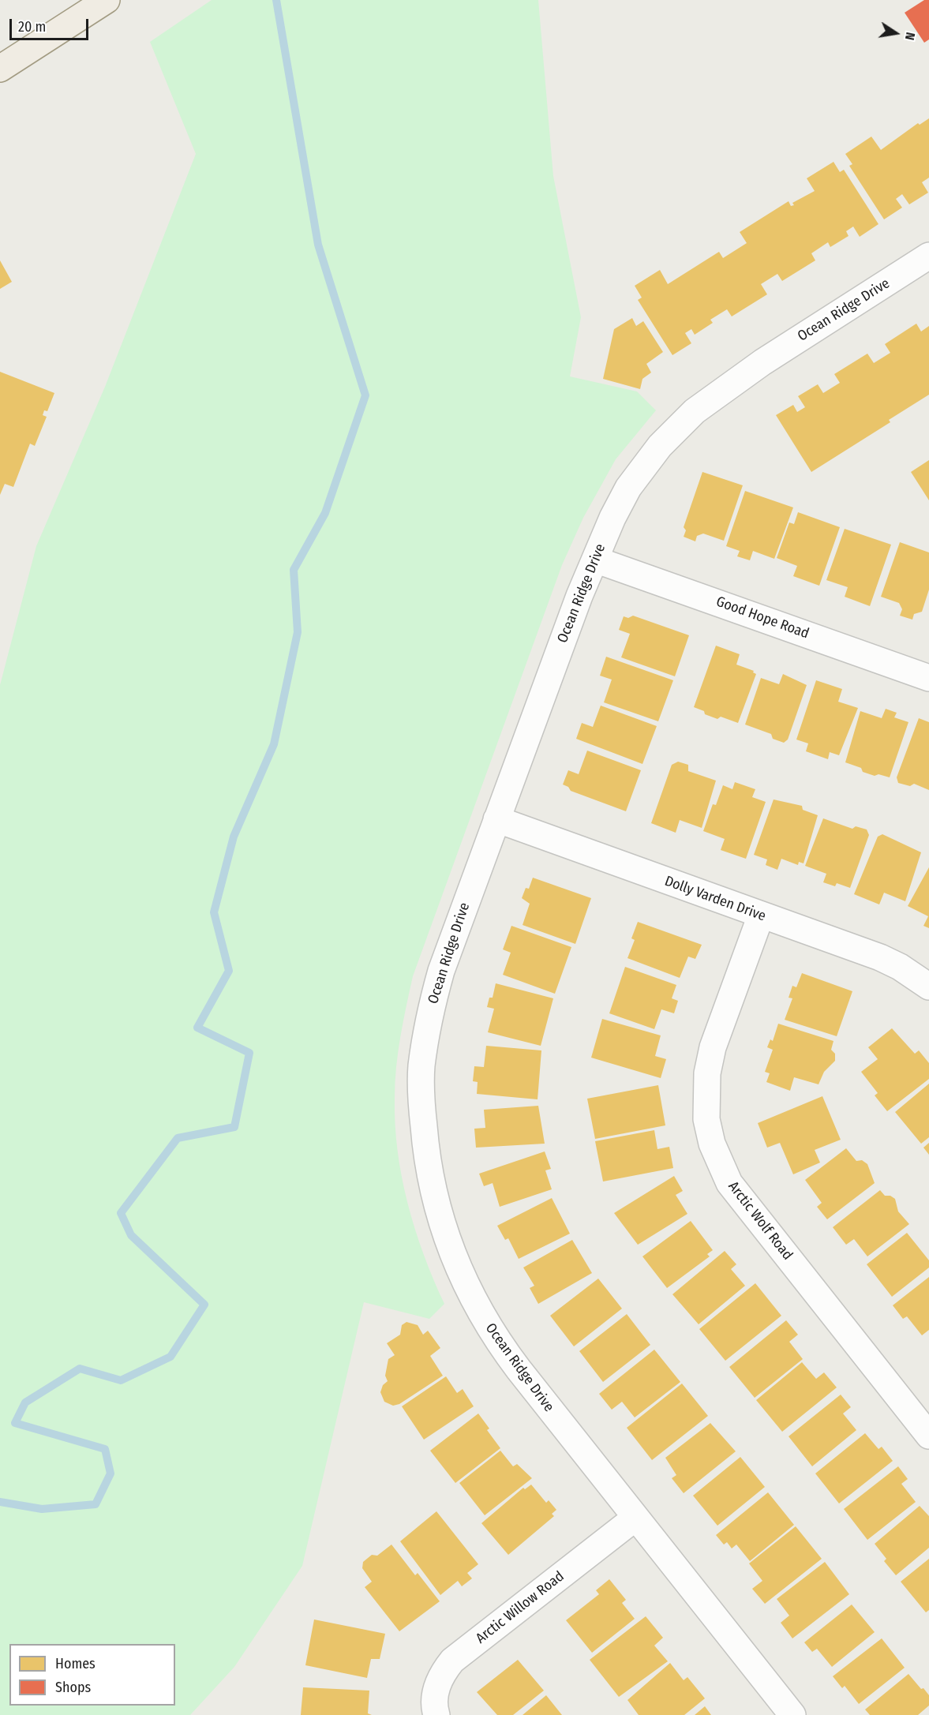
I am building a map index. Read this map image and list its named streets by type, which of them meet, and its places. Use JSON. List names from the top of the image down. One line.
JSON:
{"streets":{"street":["Ocean Ridge Drive","Good Hope Road","Dolly Varden Drive","Arctic Wolf Road","Arctic Willow Road"]},"crossings":[["Ocean Ridge Drive","Good Hope Road"],["Ocean Ridge Drive","Dolly Varden Drive"],["Ocean Ridge Drive","Arctic Willow Road"],["Dolly Varden Drive","Arctic Wolf Road"]],"legend":["Homes","Shops"],"scale_bar":"20 m","north":"right"}
